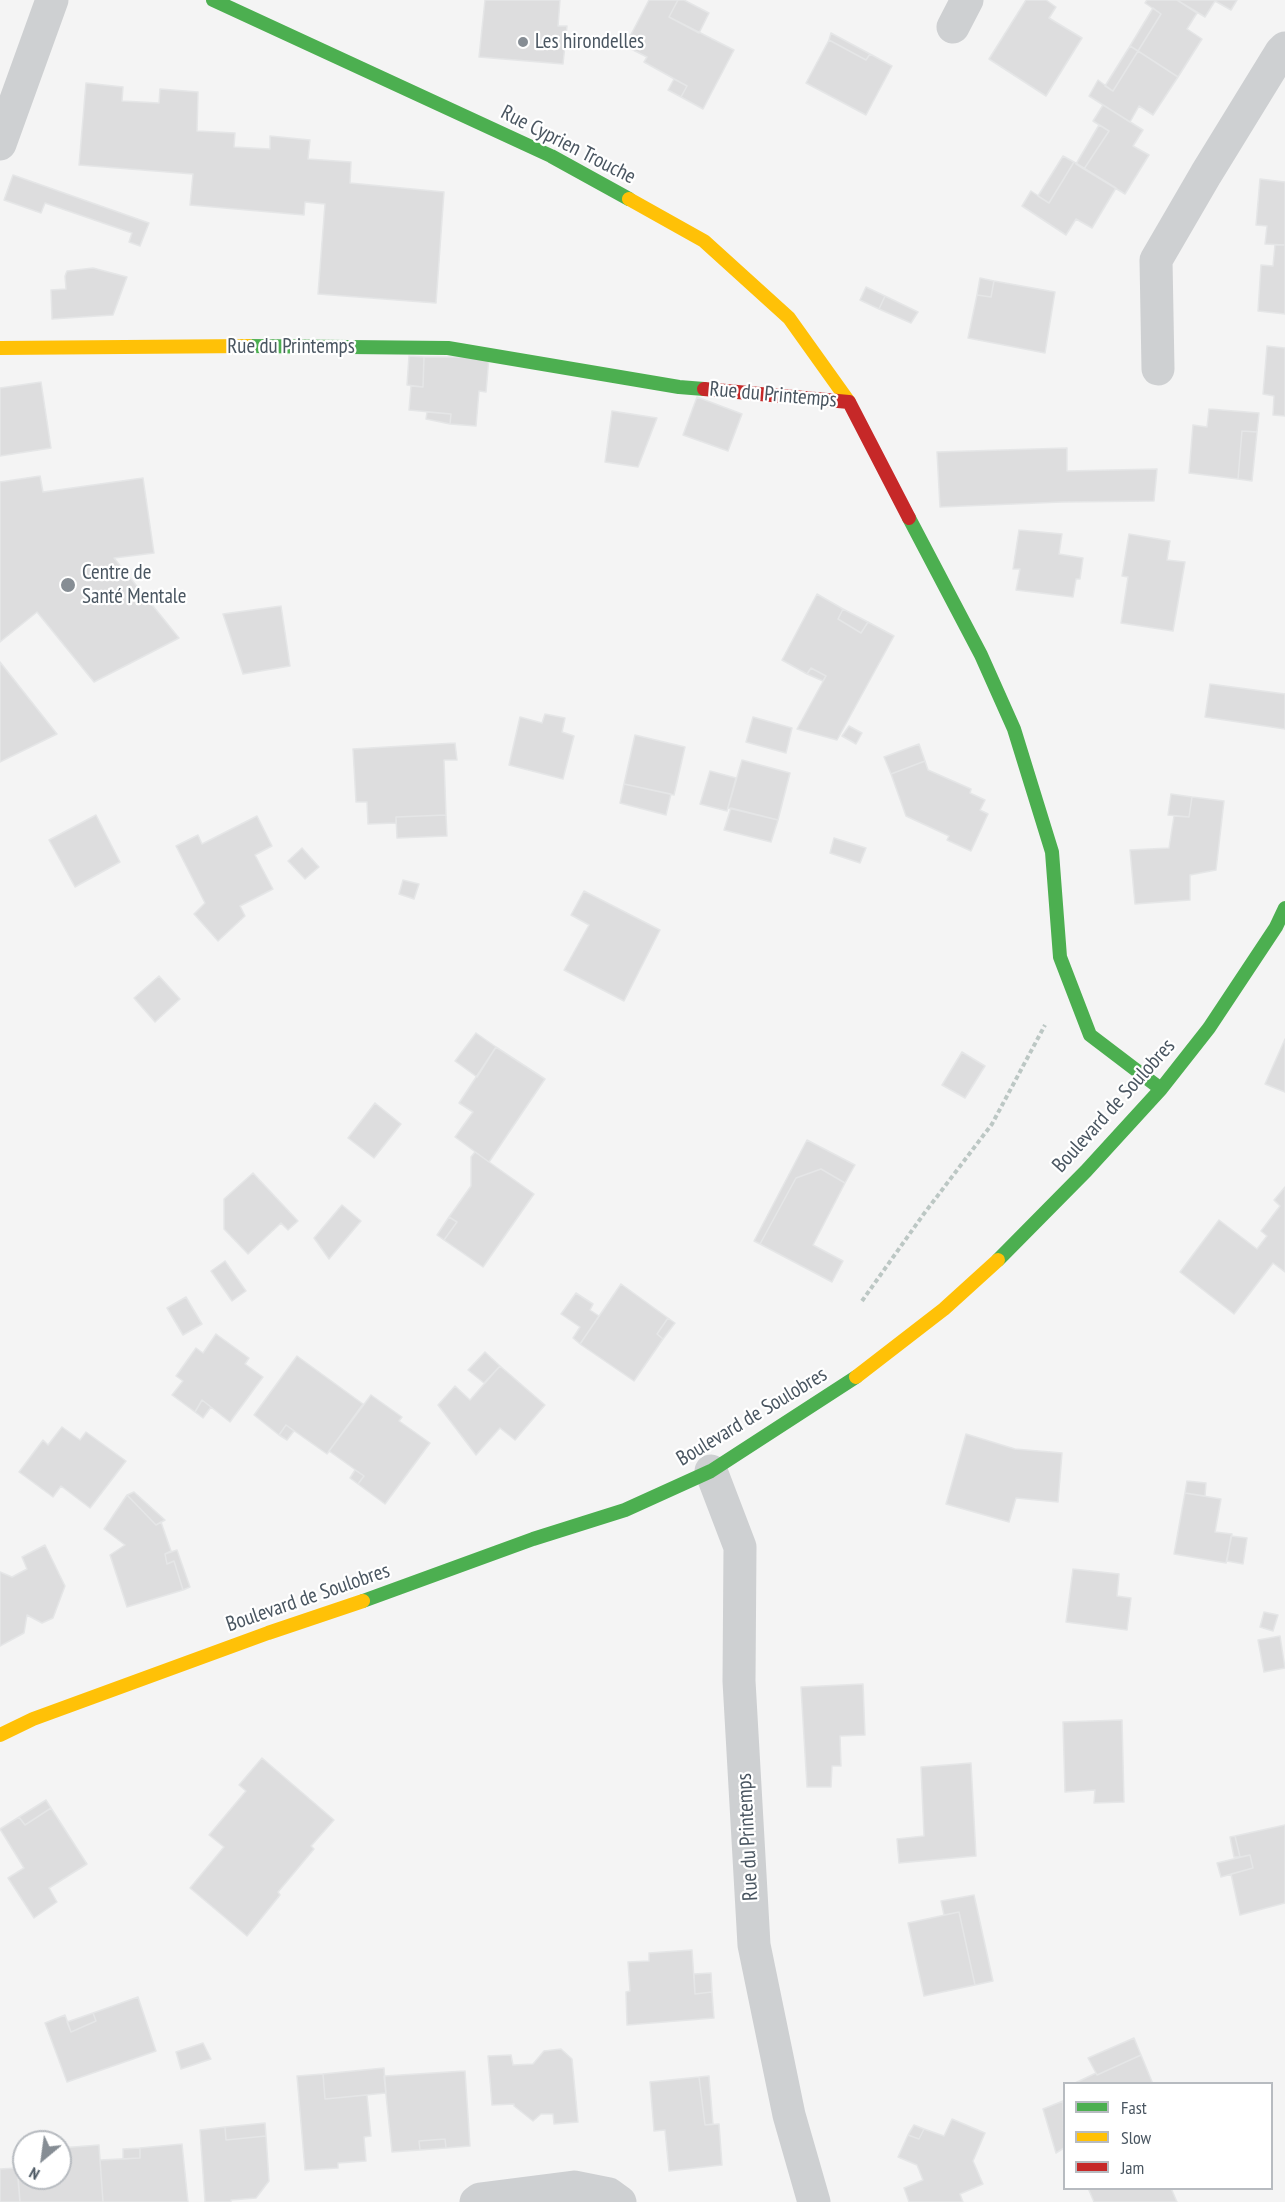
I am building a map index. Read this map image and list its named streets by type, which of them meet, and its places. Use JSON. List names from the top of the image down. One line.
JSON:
{"streets":{"street":["Rue Cyprien Trouche","Rue du Printemps","Boulevard de Soulobres"]},"crossings":[["Rue Cyprien Trouche","Rue du Printemps"],["Rue du Printemps","Boulevard de Soulobres"]],"places":["Les hirondelles","Centre de Santé Mentale"],"legend":["Fast","Slow","Jam"],"north":"bottom left"}
